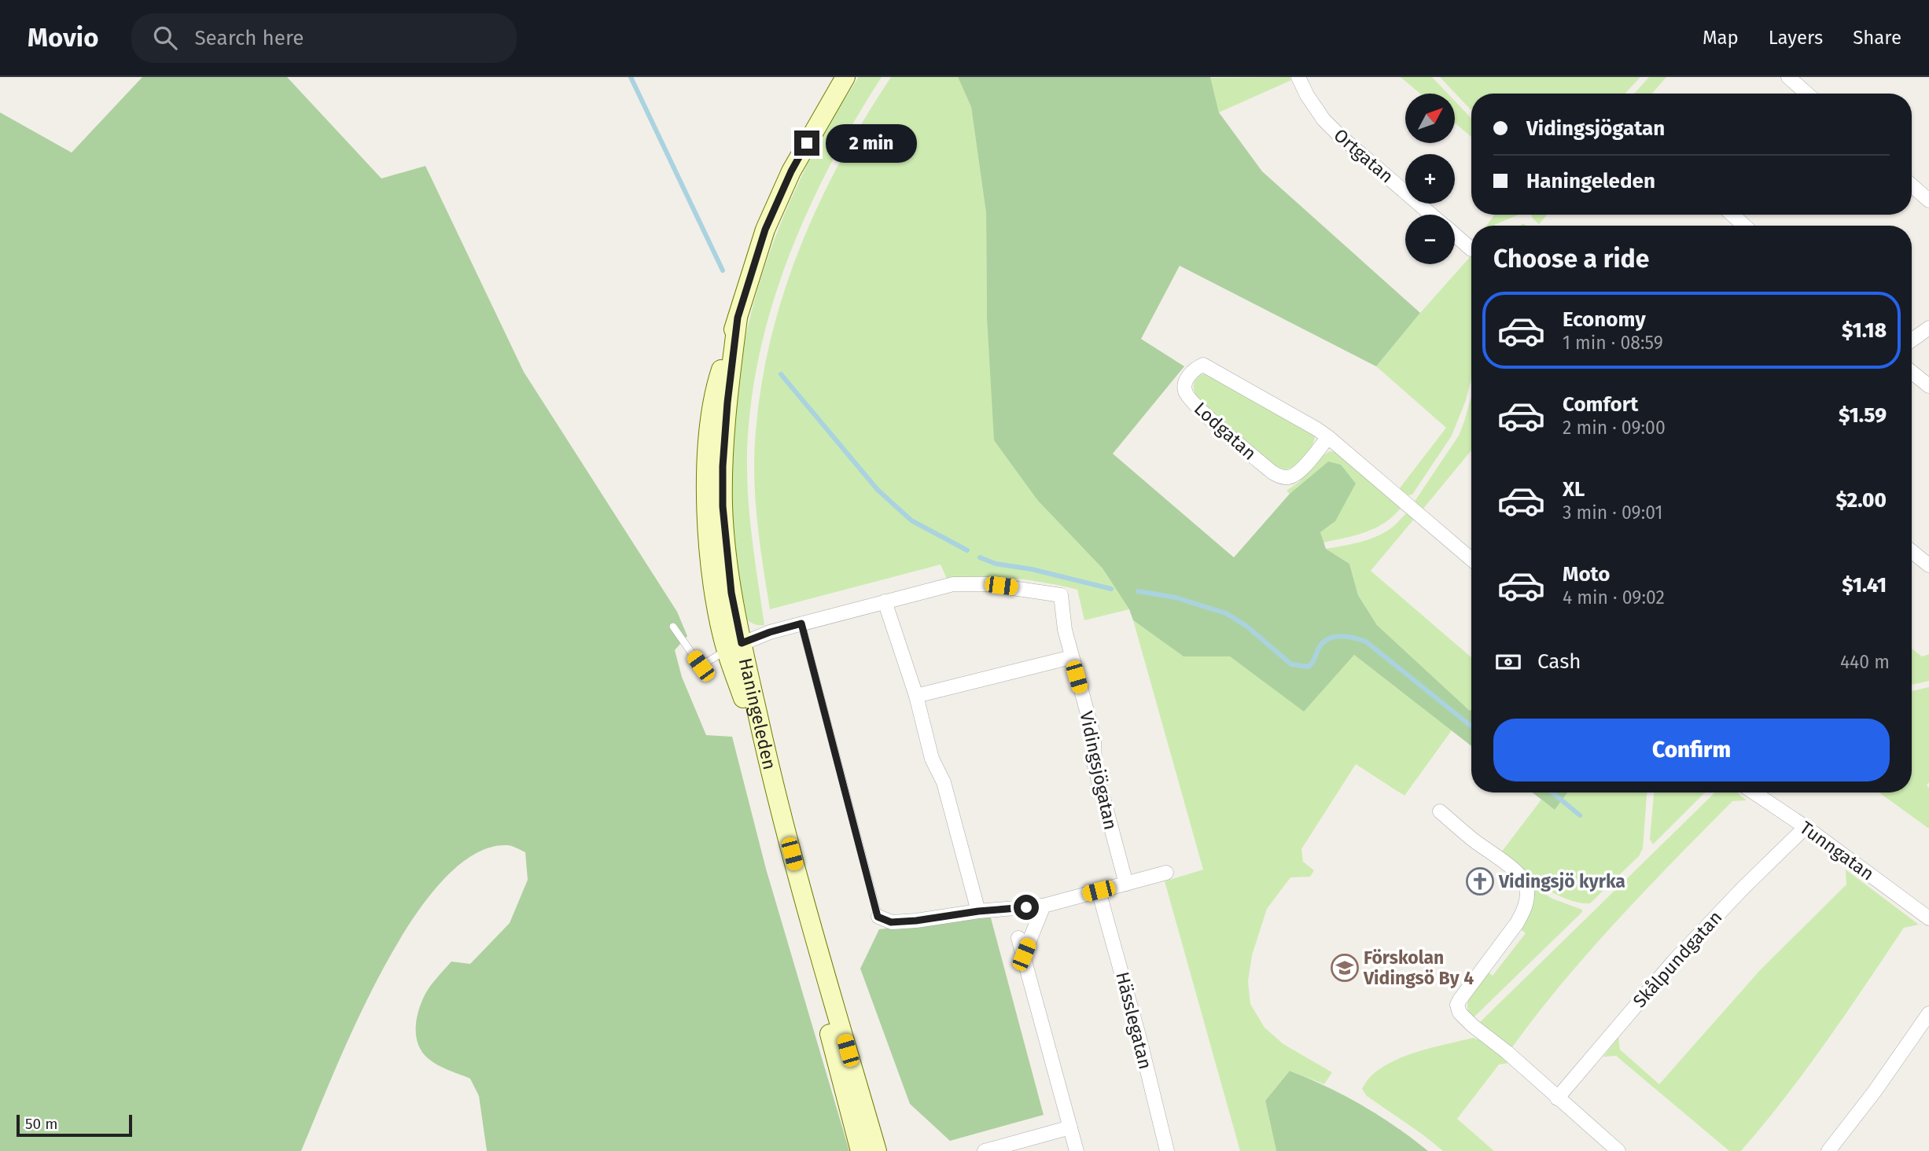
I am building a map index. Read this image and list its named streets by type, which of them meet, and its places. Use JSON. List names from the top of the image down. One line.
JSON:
{"streets":{"main road":["Haningeleden"],"street":["Ortgatan","Lodgatan","Vidingsjögatan","Tunngatan","Skålpundgatan","Hässlegatan"]},"crossings":[["Haningeleden","Vidingsjögatan"],["Tunngatan","Skålpundgatan"]],"places":{"church":["Vidingsjö kyrka"],"school or university":["Förskolan Vidingsö By 4"]},"scale_bar":"50 m","north":"top right","page":{"header":"Movio","search":"Search here","nav":["Map","Layers","Share"],"map_buttons":["+","−"],"banner":["Vidingsjögatan","Haningeleden"],"bubble":"2 min","heading":"Choose a ride","list":[{"name":"Economy","note":"1 min · 08:59","value":"$1.18"},{"name":"Comfort","note":"2 min · 09:00","value":"$1.59"},{"name":"XL","note":"3 min · 09:01","value":"$2.00"},{"name":"Moto","note":"4 min · 09:02","value":"$1.41"}],"pay":["Cash","440 m"],"buttons":"Confirm","scale":"50 m"}}
